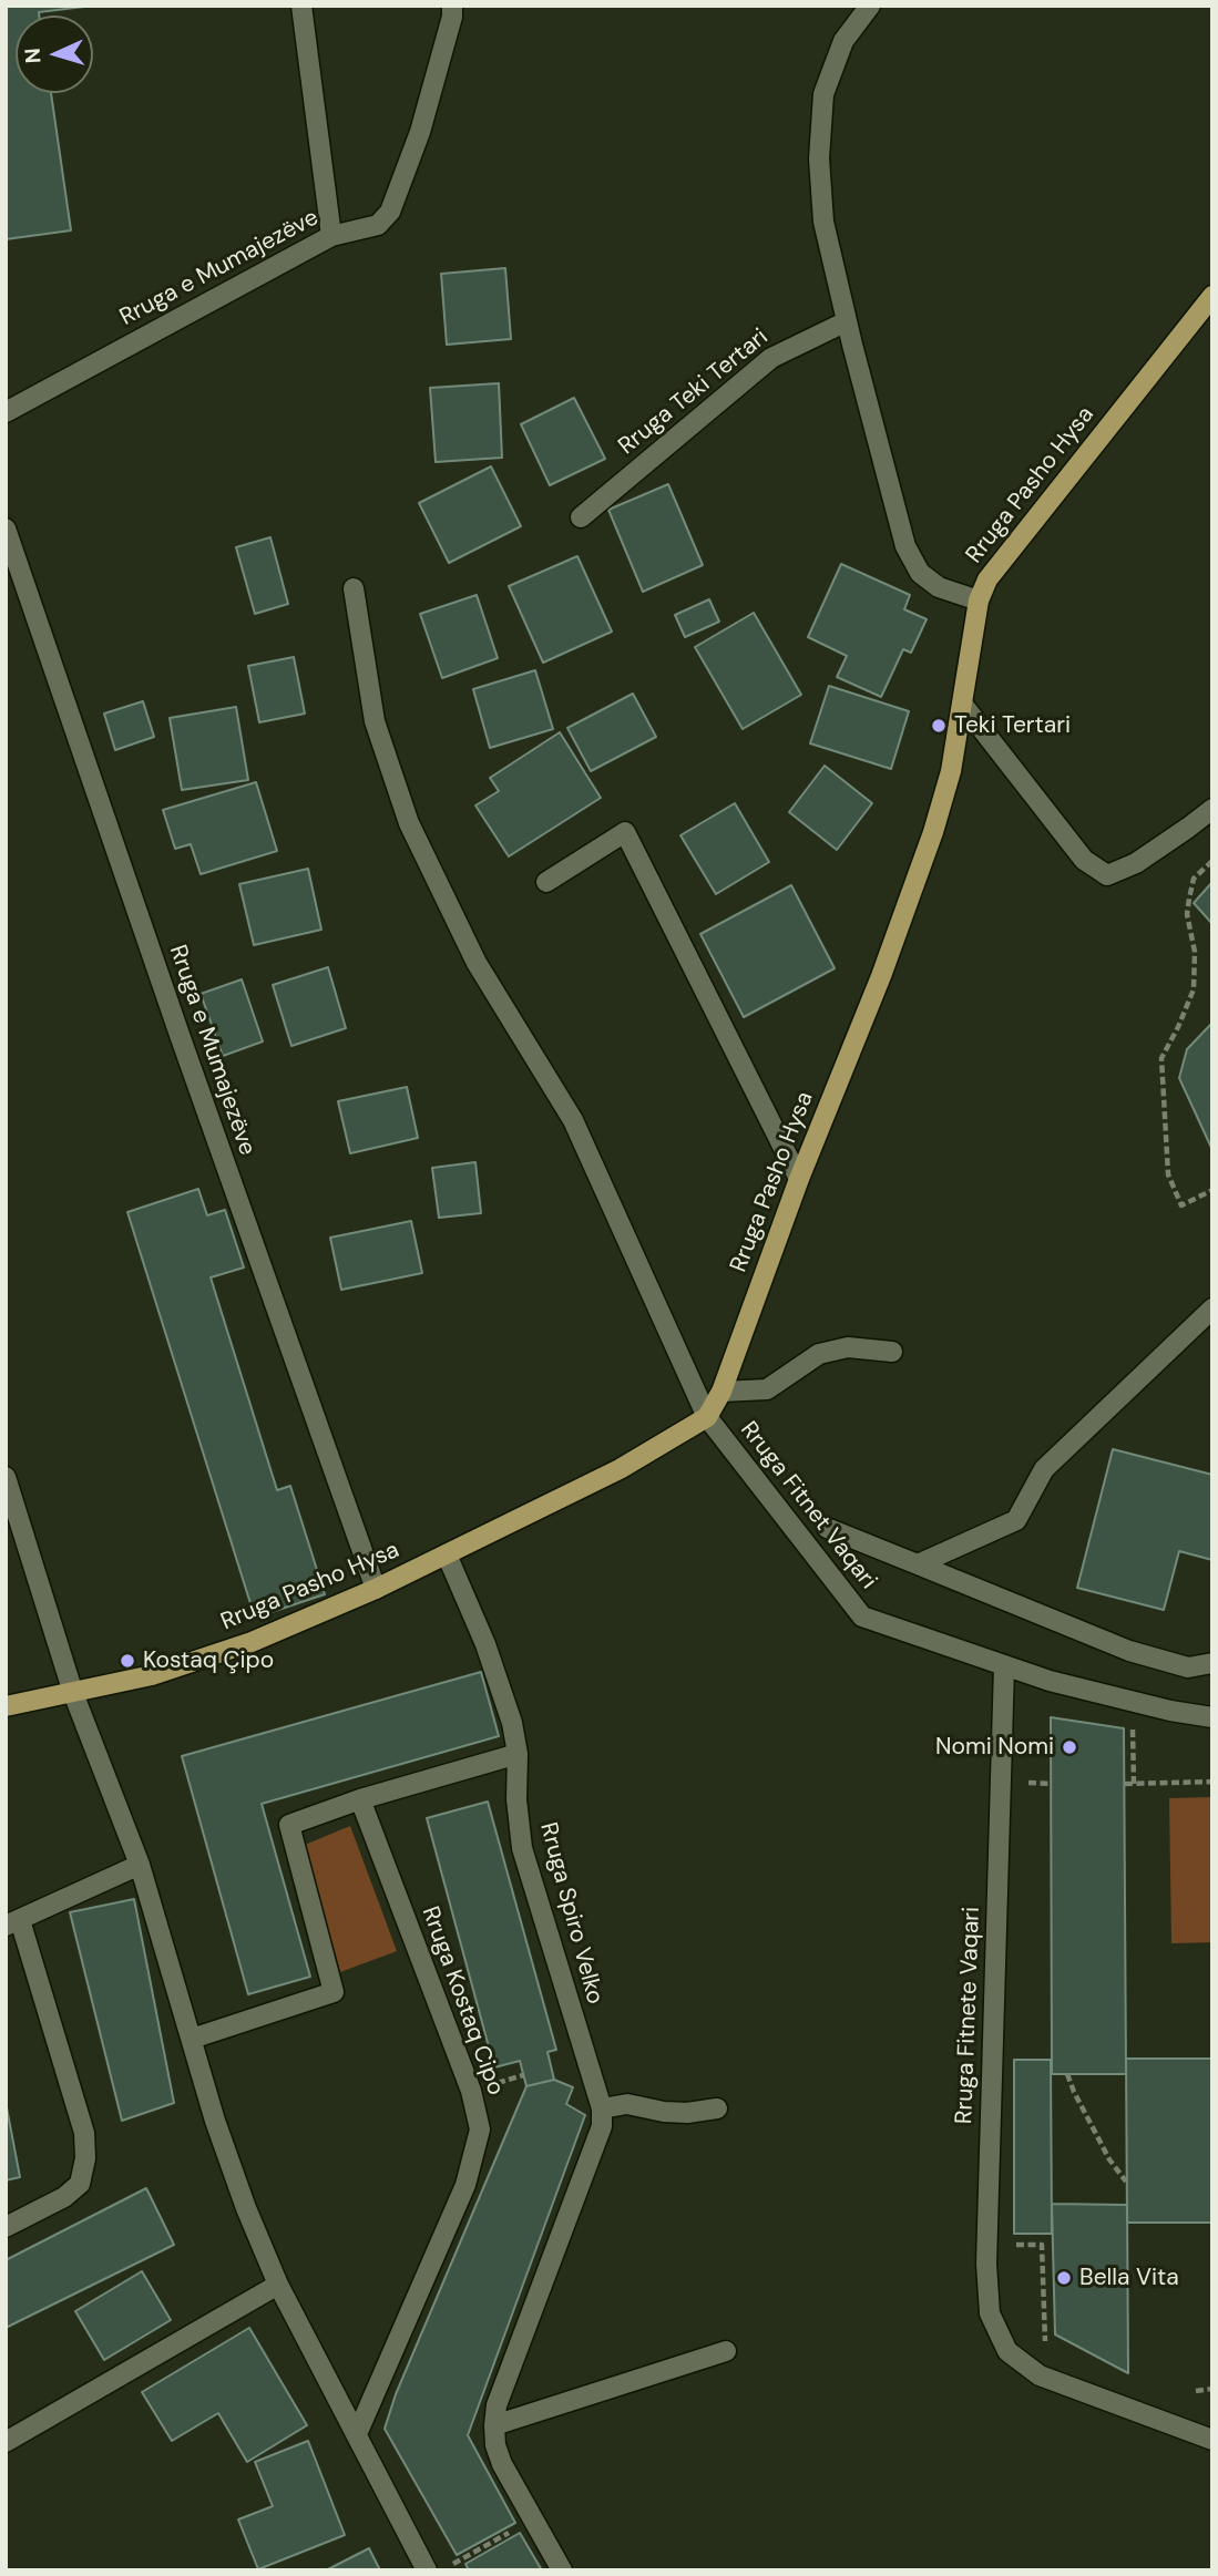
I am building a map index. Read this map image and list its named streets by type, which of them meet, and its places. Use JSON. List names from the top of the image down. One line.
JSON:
{"streets":{"main road":["Rruga Pasho Hysa"],"street":["Rruga e Mumajezëve","Rruga Teki Tertari","Rruga Fitnet Vaqari","Rruga Spiro Velko","Rruga Kostaq Cipo","Rruga Fitnete Vaqari"]},"crossings":[["Rruga e Mumajezëve","Rruga Pasho Hysa"],["Rruga Pasho Hysa","Rruga Fitnet Vaqari"],["Rruga Pasho Hysa","Rruga Spiro Velko"],["Rruga Fitnet Vaqari","Rruga Fitnete Vaqari"]],"places":["Teki Tertari","Kostaq Çipo","Nomi Nomi","Bella Vita"],"north":"left"}
